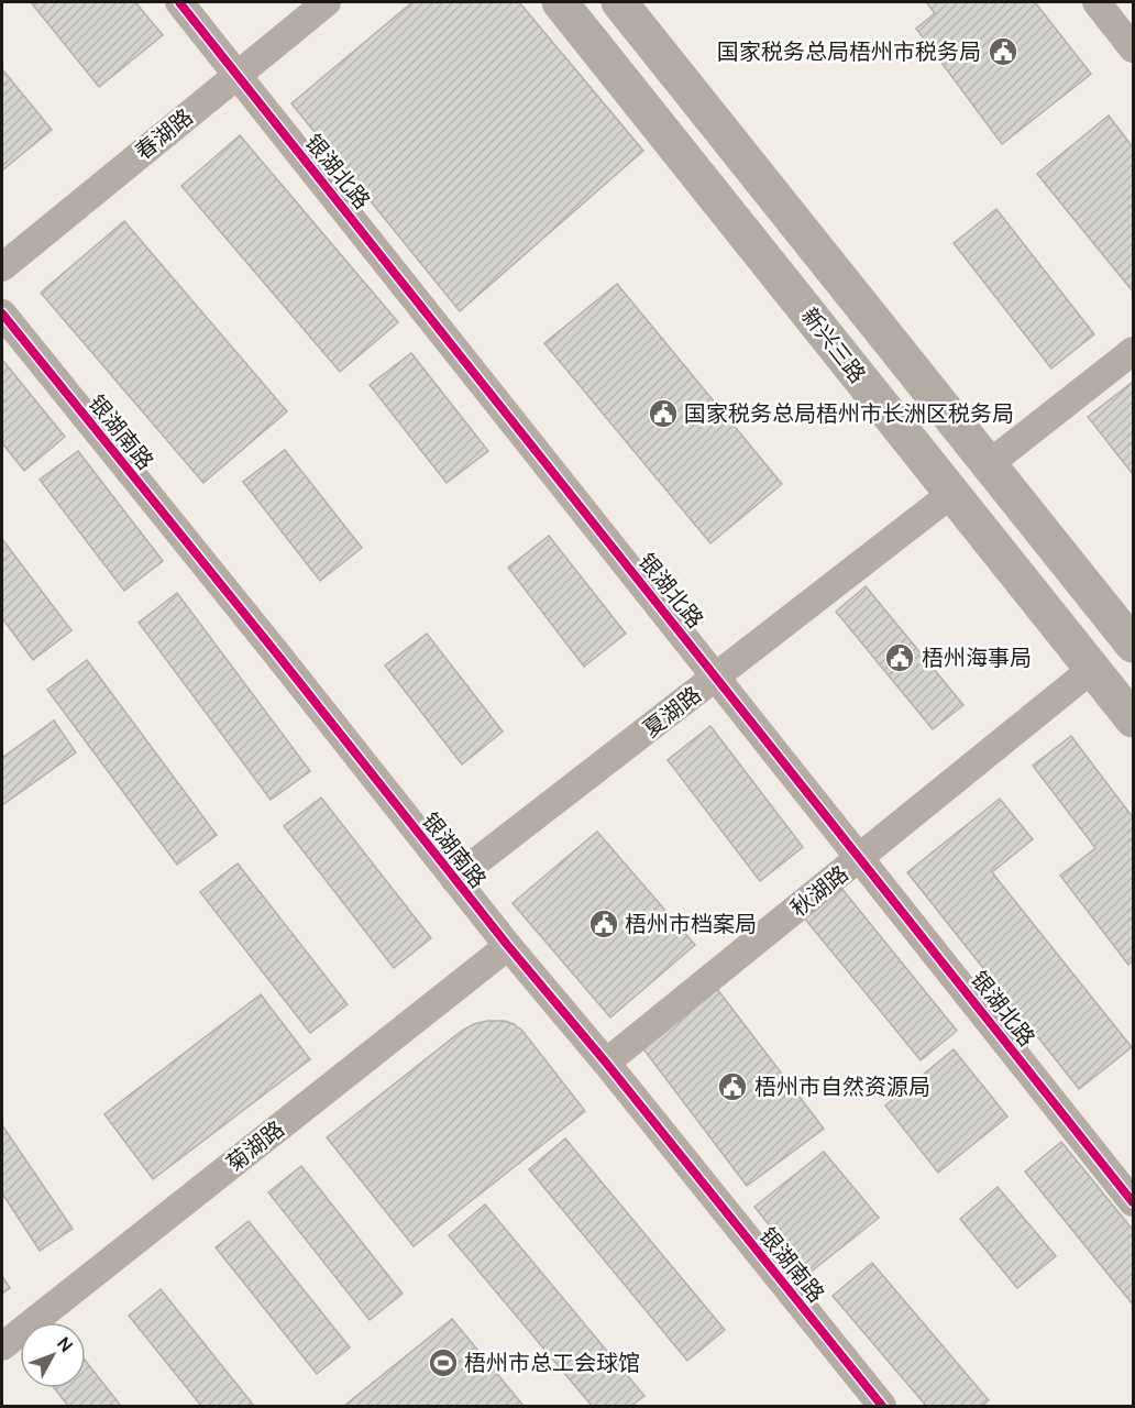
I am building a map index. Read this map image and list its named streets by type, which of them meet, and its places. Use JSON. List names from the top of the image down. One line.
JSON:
{"streets":{"main road":["新兴三路"],"street":["春湖路","银湖北路","银湖南路","夏湖路","秋湖路","菊湖路"]},"crossings":[["春湖路","银湖北路"],["银湖北路","夏湖路"],["银湖北路","秋湖路"],["新兴三路","夏湖路"],["新兴三路","秋湖路"],["银湖南路","夏湖路"],["银湖南路","秋湖路"],["银湖南路","菊湖路"]],"places":{"public building":["国家税务总局梧州市税务局","国家税务总局梧州市长洲区税务局","梧州海事局","梧州市档案局","梧州市自然资源局"],"sports":["梧州市总工会球馆"]},"north":"top right"}
